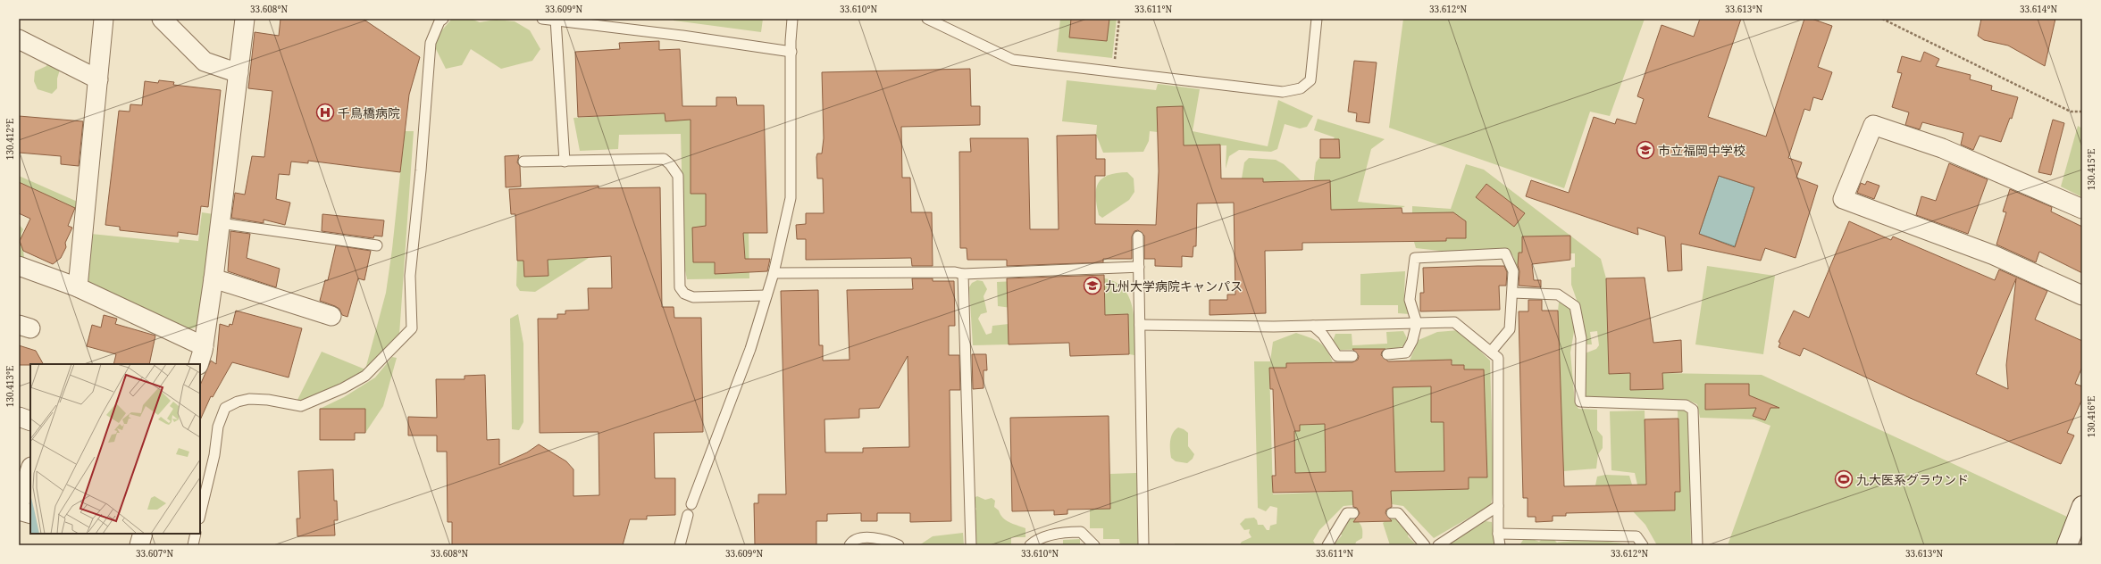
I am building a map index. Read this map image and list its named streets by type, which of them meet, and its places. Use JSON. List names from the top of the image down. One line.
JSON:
{"places":{"hospital":["千鳥橋病院"],"school or university":["市立福岡中学校","九州大学病院キャンパス"],"sports":["九大医系グラウンド"]},"coordinates":["33.608°N","33.609°N","33.610°N","33.611°N","33.612°N","33.613°N","33.614°N","130.412°E","130.415°E","130.413°E","130.416°E","33.607°N"]}
